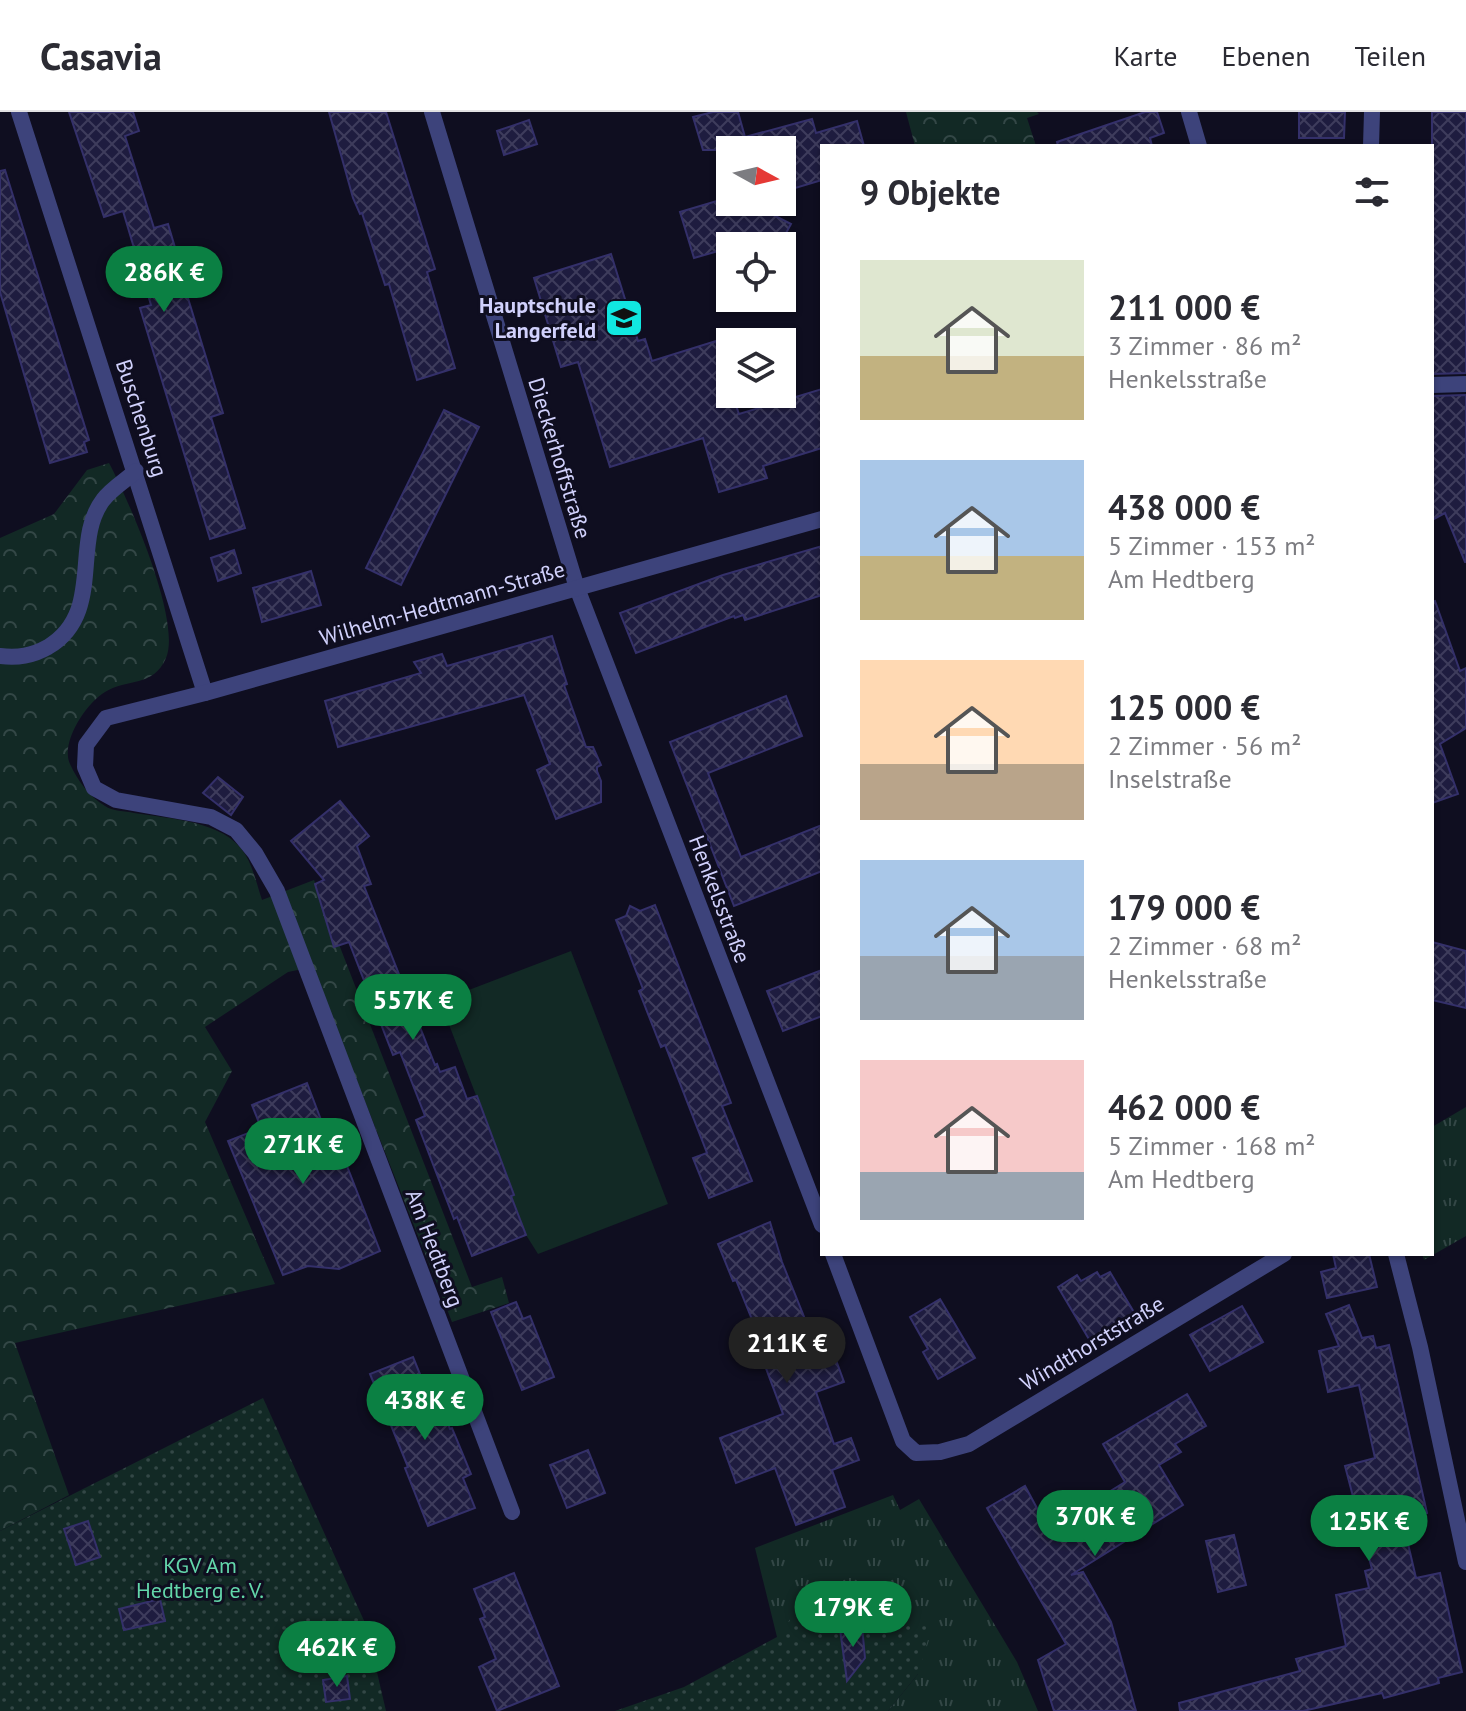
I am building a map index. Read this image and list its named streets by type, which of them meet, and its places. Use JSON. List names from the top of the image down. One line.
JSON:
{"streets":{"street":["Buschenburg","Dieckerhoffstraße","Wilhelm-Hedtmann-Straße","Henkelsstraße","Am Hedtberg","Windthorststraße"]},"crossings":[["Buschenburg","Wilhelm-Hedtmann-Straße"],["Dieckerhoffstraße","Wilhelm-Hedtmann-Straße"],["Dieckerhoffstraße","Henkelsstraße"],["Wilhelm-Hedtmann-Straße","Henkelsstraße"],["Wilhelm-Hedtmann-Straße","Am Hedtberg"]],"parks":["KGV Am Hedtberg e. V."],"places":{"school or university":["Hauptschule Langerfeld"]},"north":"right","page":{"header":"Casavia","nav":["Karte","Ebenen","Teilen"],"heading":"9 Objekte","list":[{"name":"211 000 €","note":"3 Zimmer · 86 m² · Henkelsstraße"},{"name":"438 000 €","note":"5 Zimmer · 153 m² · Am Hedtberg"},{"name":"125 000 €","note":"2 Zimmer · 56 m² · Inselstraße"},{"name":"179 000 €","note":"2 Zimmer · 68 m² · Henkelsstraße"},{"name":"462 000 €","note":"5 Zimmer · 168 m² · Am Hedtberg"}],"price":["286K €","557K €","271K €","211K €","438K €","370K €","125K €","179K €","462K €"]}}
